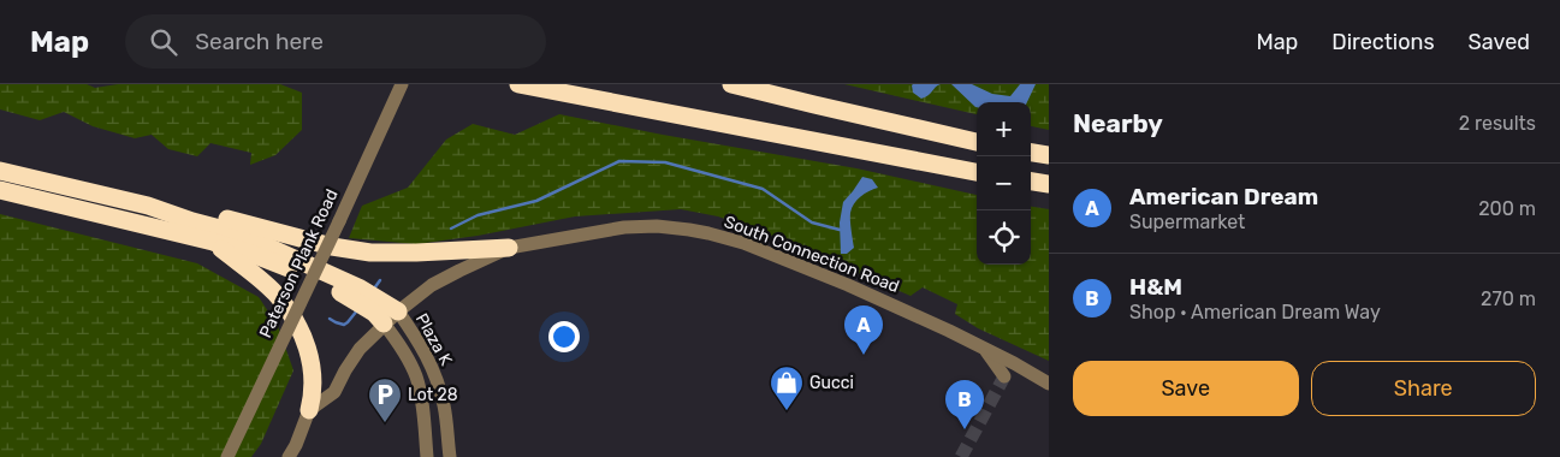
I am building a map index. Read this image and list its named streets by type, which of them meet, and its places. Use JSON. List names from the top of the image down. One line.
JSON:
{"streets":{"street":["South Connection Road","Paterson Plank Road","Plaza K"]},"crossings":[["South Connection Road","Plaza K"]],"places":{"shop":["Gucci"],"parking":["Lot 28"]},"page":{"header":"Map","search":"Search here","nav":["Map","Directions","Saved"],"heading":["Nearby","2 results"],"map_buttons":["+","−"],"list":[{"mark":"A","name":"American Dream","note":"Supermarket","value":"200 m"},{"mark":"B","name":"H&M","note":"Shop · American Dream Way","value":"270 m"}],"pins":["A","B"],"buttons":["Save","Share"]}}
